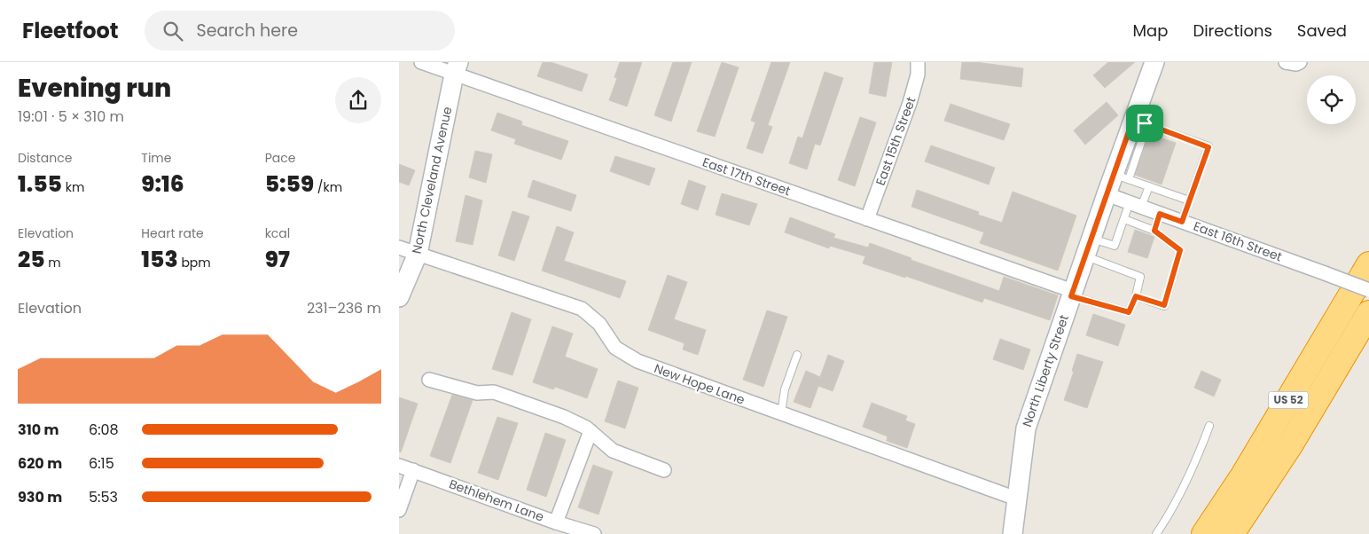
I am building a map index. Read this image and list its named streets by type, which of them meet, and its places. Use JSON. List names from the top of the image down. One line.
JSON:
{"streets":{"highway":["US 52"],"main road":["North Cleveland Avenue","North Liberty Street"],"street":["East 15th Street","East 17th Street","East 16th Street","New Hope Lane","Bethlehem Lane"]},"crossings":[["East 15th Street","East 17th Street"],["East 17th Street","North Cleveland Avenue"],["East 17th Street","North Liberty Street"],["North Cleveland Avenue","New Hope Lane"],["East 16th Street","North Liberty Street"],["North Liberty Street","New Hope Lane"]],"page":{"header":"Fleetfoot","search":"Search here","nav":["Map","Directions","Saved"],"heading":["Evening run","19:01 · 5 × 310 m"],"stats":[["Distance","1.55 km"],["Time","9:16"],["Pace","5:59 /km"],["Elevation","25 m"],["Heart rate","153 bpm"],["kcal","97"]],"chart":["Elevation","231–236 m"],"list":[{"name":"310 m","note":"6:08"},{"name":"620 m","note":"6:15"},{"name":"930 m","note":"5:53"}]}}
